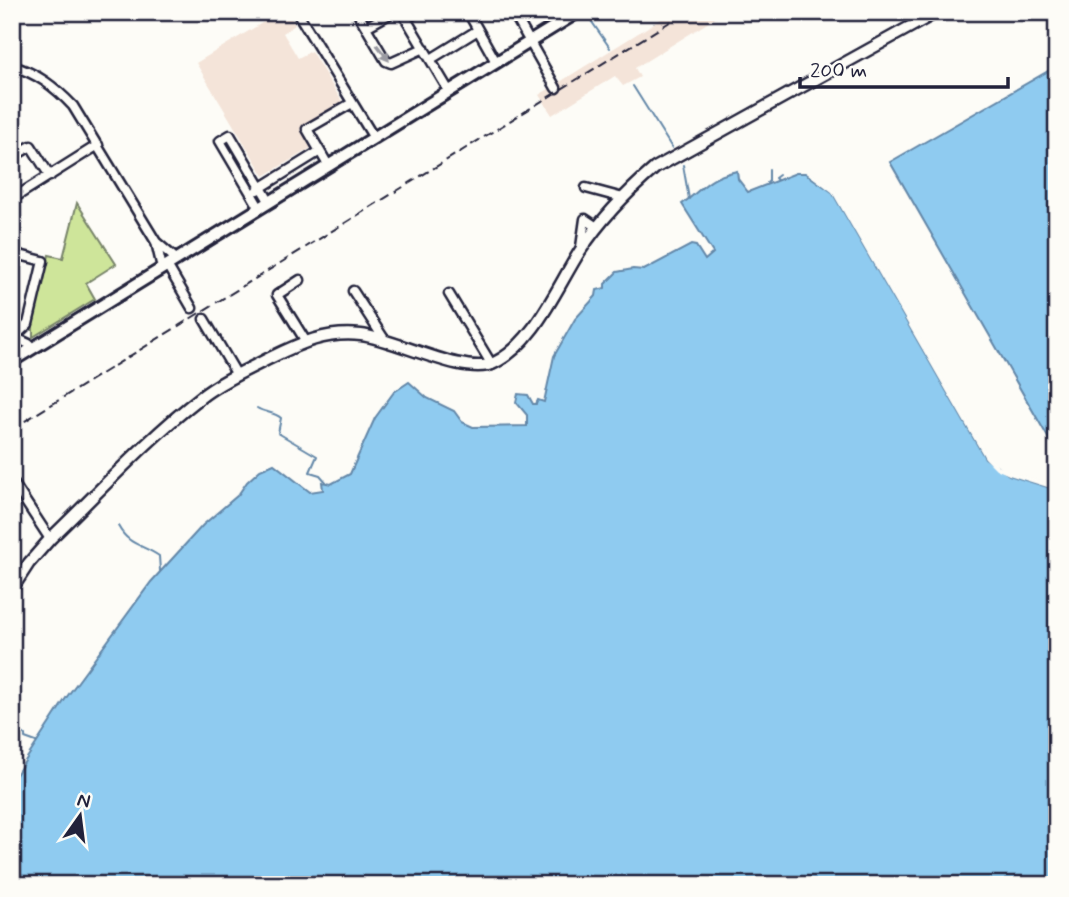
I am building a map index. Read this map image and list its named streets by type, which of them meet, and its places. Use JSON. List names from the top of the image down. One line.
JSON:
{"scale_bar":"200 m","north":"top"}
